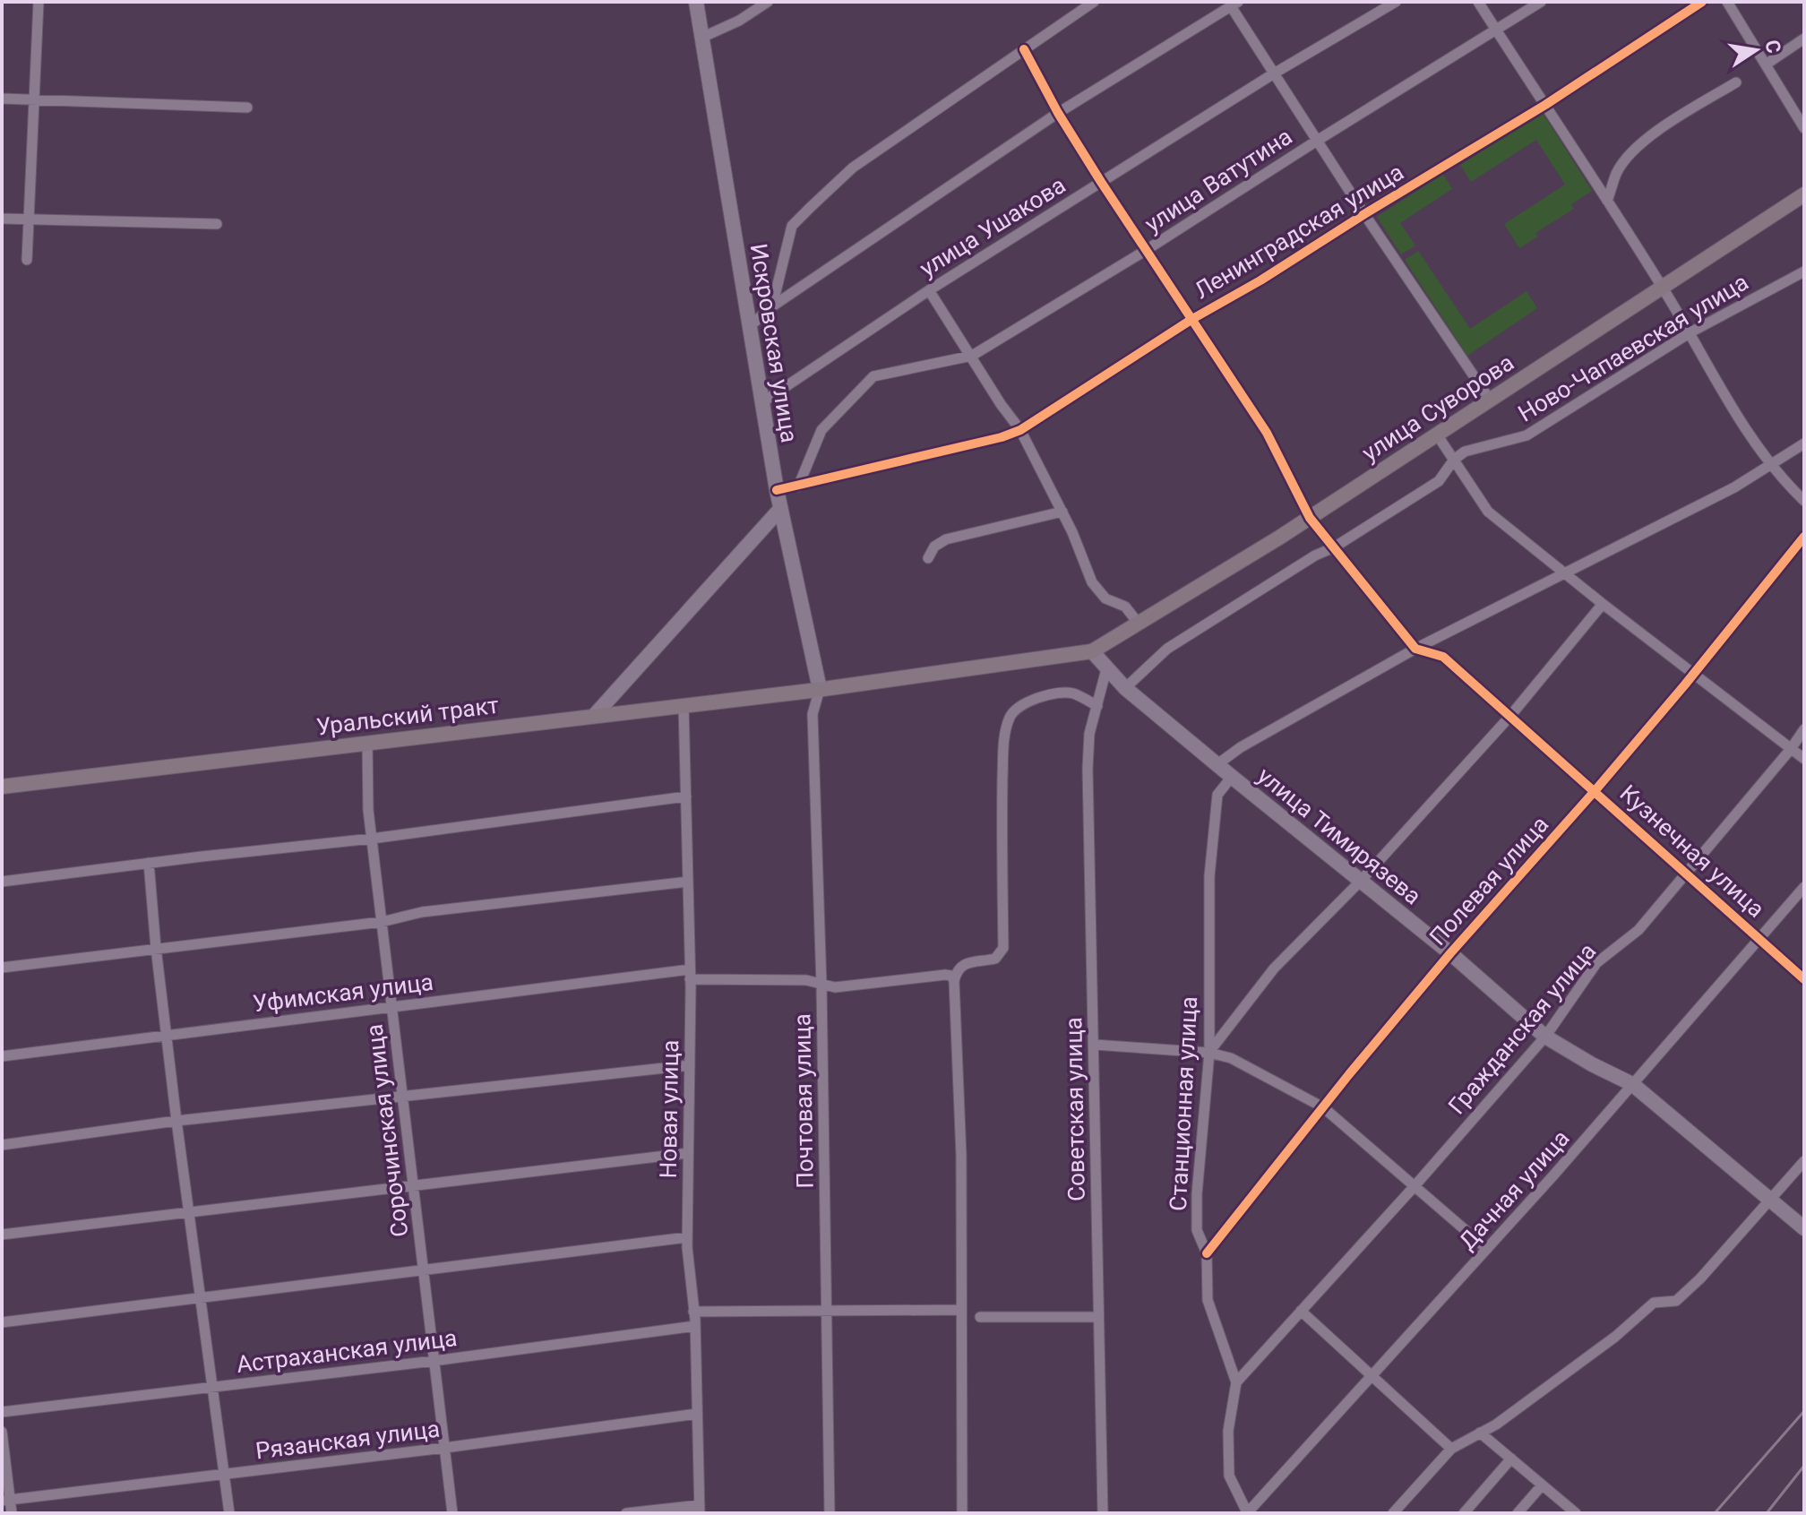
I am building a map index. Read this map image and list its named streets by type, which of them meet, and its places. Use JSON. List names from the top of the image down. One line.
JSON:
{"streets":{"main road":["Искровская улица","улица Суворова","Уральский тракт","улица Тимирязева"],"street":["улица Ватутина","улица Ушакова","Ленинградская улица","Ново-Чапаевская улица","Кузнечная улица","Полевая улица","Уфимская улица","Гражданская улица","Почтовая улица","Станционная улица","Новая улица","Советская улица","Сорочинская улица","Дачная улица","Астраханская улица","Рязанская улица"]},"crossings":[["улица Ватутина","Ленинградская улица"],["улица Ушакова","Искровская улица"],["Ленинградская улица","Искровская улица"],["Искровская улица","Уральский тракт"],["Искровская улица","Почтовая улица"],["Ново-Чапаевская улица","улица Тимирязева"],["улица Суворова","Уральский тракт"],["улица Суворова","улица Тимирязева"],["Уральский тракт","улица Тимирязева"],["Уральский тракт","Почтовая улица"],["Уральский тракт","Новая улица"],["Уральский тракт","Сорочинская улица"],["улица Тимирязева","Полевая улица"],["улица Тимирязева","Гражданская улица"],["улица Тимирязева","Станционная улица"],["улица Тимирязева","Советская улица"],["улица Тимирязева","Дачная улица"],["Кузнечная улица","Полевая улица"],["Кузнечная улица","Гражданская улица"],["Кузнечная улица","Дачная улица"],["Полевая улица","Станционная улица"],["Уфимская улица","Почтовая улица"],["Уфимская улица","Новая улица"],["Уфимская улица","Сорочинская улица"],["Гражданская улица","Станционная улица"],["Станционная улица","Дачная улица"],["Новая улица","Астраханская улица"],["Новая улица","Рязанская улица"],["Сорочинская улица","Астраханская улица"],["Сорочинская улица","Рязанская улица"]],"north":"right"}
